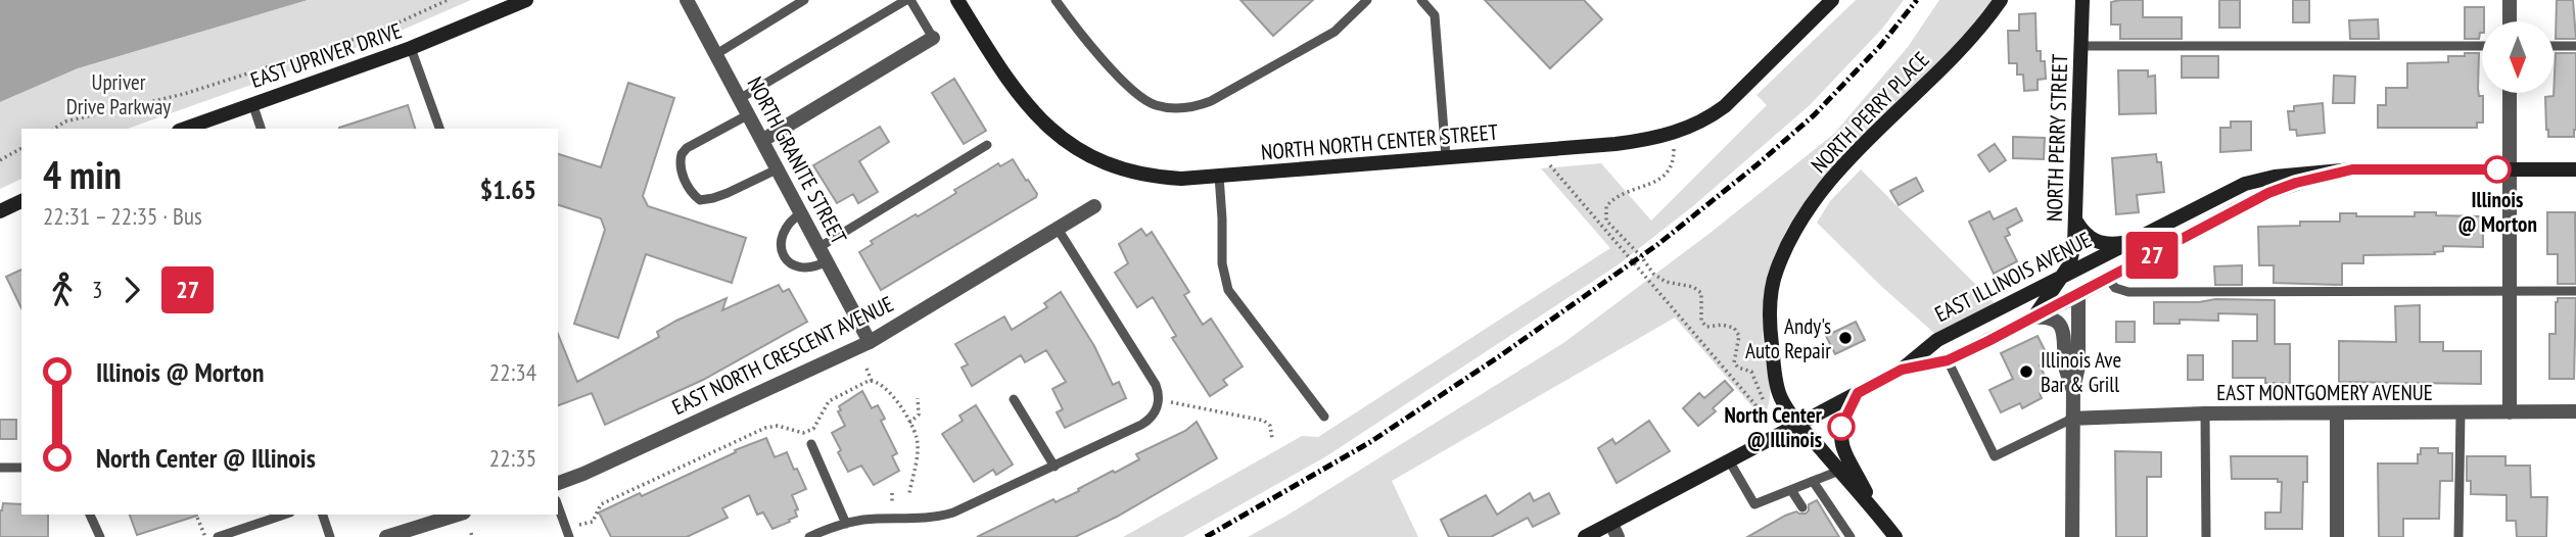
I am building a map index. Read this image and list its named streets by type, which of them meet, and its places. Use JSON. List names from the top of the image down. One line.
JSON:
{"streets":{"main road":["EAST UPRIVER DRIVE","NORTH PERRY PLACE","NORTH PERRY STREET","NORTH NORTH CENTER STREET","EAST ILLINOIS AVENUE"],"street":["NORTH GRANITE STREET","EAST NORTH CRESCENT AVENUE","EAST MONTGOMERY AVENUE"]},"crossings":[["NORTH PERRY PLACE","EAST ILLINOIS AVENUE"],["NORTH PERRY STREET","EAST ILLINOIS AVENUE"],["NORTH GRANITE STREET","EAST NORTH CRESCENT AVENUE"]],"parks":["Upriver Drive Parkway"],"places":["Illinois @ Morton","Andy's Auto Repair","Illinois Ave Bar & Grill","North Center @ Illinois"],"lines":["bus line 27"],"north":"bottom","page":{"on_map":"27","heading":["4 min","22:31 – 22:35 · Bus","$1.65"],"legs":["3","27"],"list":[{"name":"Illinois @ Morton","value":"22:34"},{"name":"North Center @ Illinois","value":"22:35"}]}}
